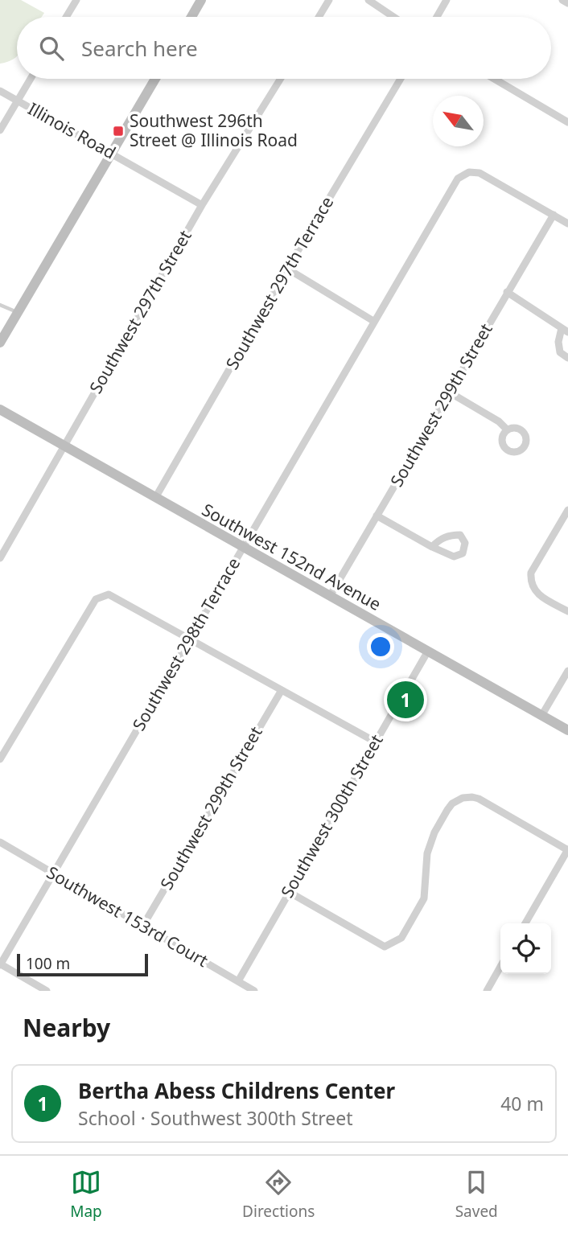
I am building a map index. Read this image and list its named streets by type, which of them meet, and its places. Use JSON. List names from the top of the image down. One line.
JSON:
{"streets":{"street":["Illinois Road","Southwest 297th Terrace","Southwest 297th Street","Southwest 299th Street","Southwest 152nd Avenue","Southwest 298th Terrace","Southwest 300th Street","Southwest 153rd Court"]},"crossings":[["Illinois Road","Southwest 297th Street"],["Southwest 297th Terrace","Southwest 152nd Avenue"],["Southwest 297th Street","Southwest 152nd Avenue"],["Southwest 299th Street","Southwest 152nd Avenue"],["Southwest 299th Street","Southwest 298th Terrace"],["Southwest 299th Street","Southwest 153rd Court"],["Southwest 152nd Avenue","Southwest 298th Terrace"],["Southwest 152nd Avenue","Southwest 300th Street"],["Southwest 298th Terrace","Southwest 153rd Court"],["Southwest 300th Street","Southwest 153rd Court"]],"places":{"transit":["Southwest 296th Street @ Illinois Road"]},"scale_bar":"100 m","north":"top left","page":{"search":"Search here","pins":"1","scale":"100 m","heading":"Nearby","list":[{"mark":"1","name":"Bertha Abess Childrens Center","note":"School · Southwest 300th Street","value":"40 m"}],"nav":["Map","Directions","Saved"]}}
